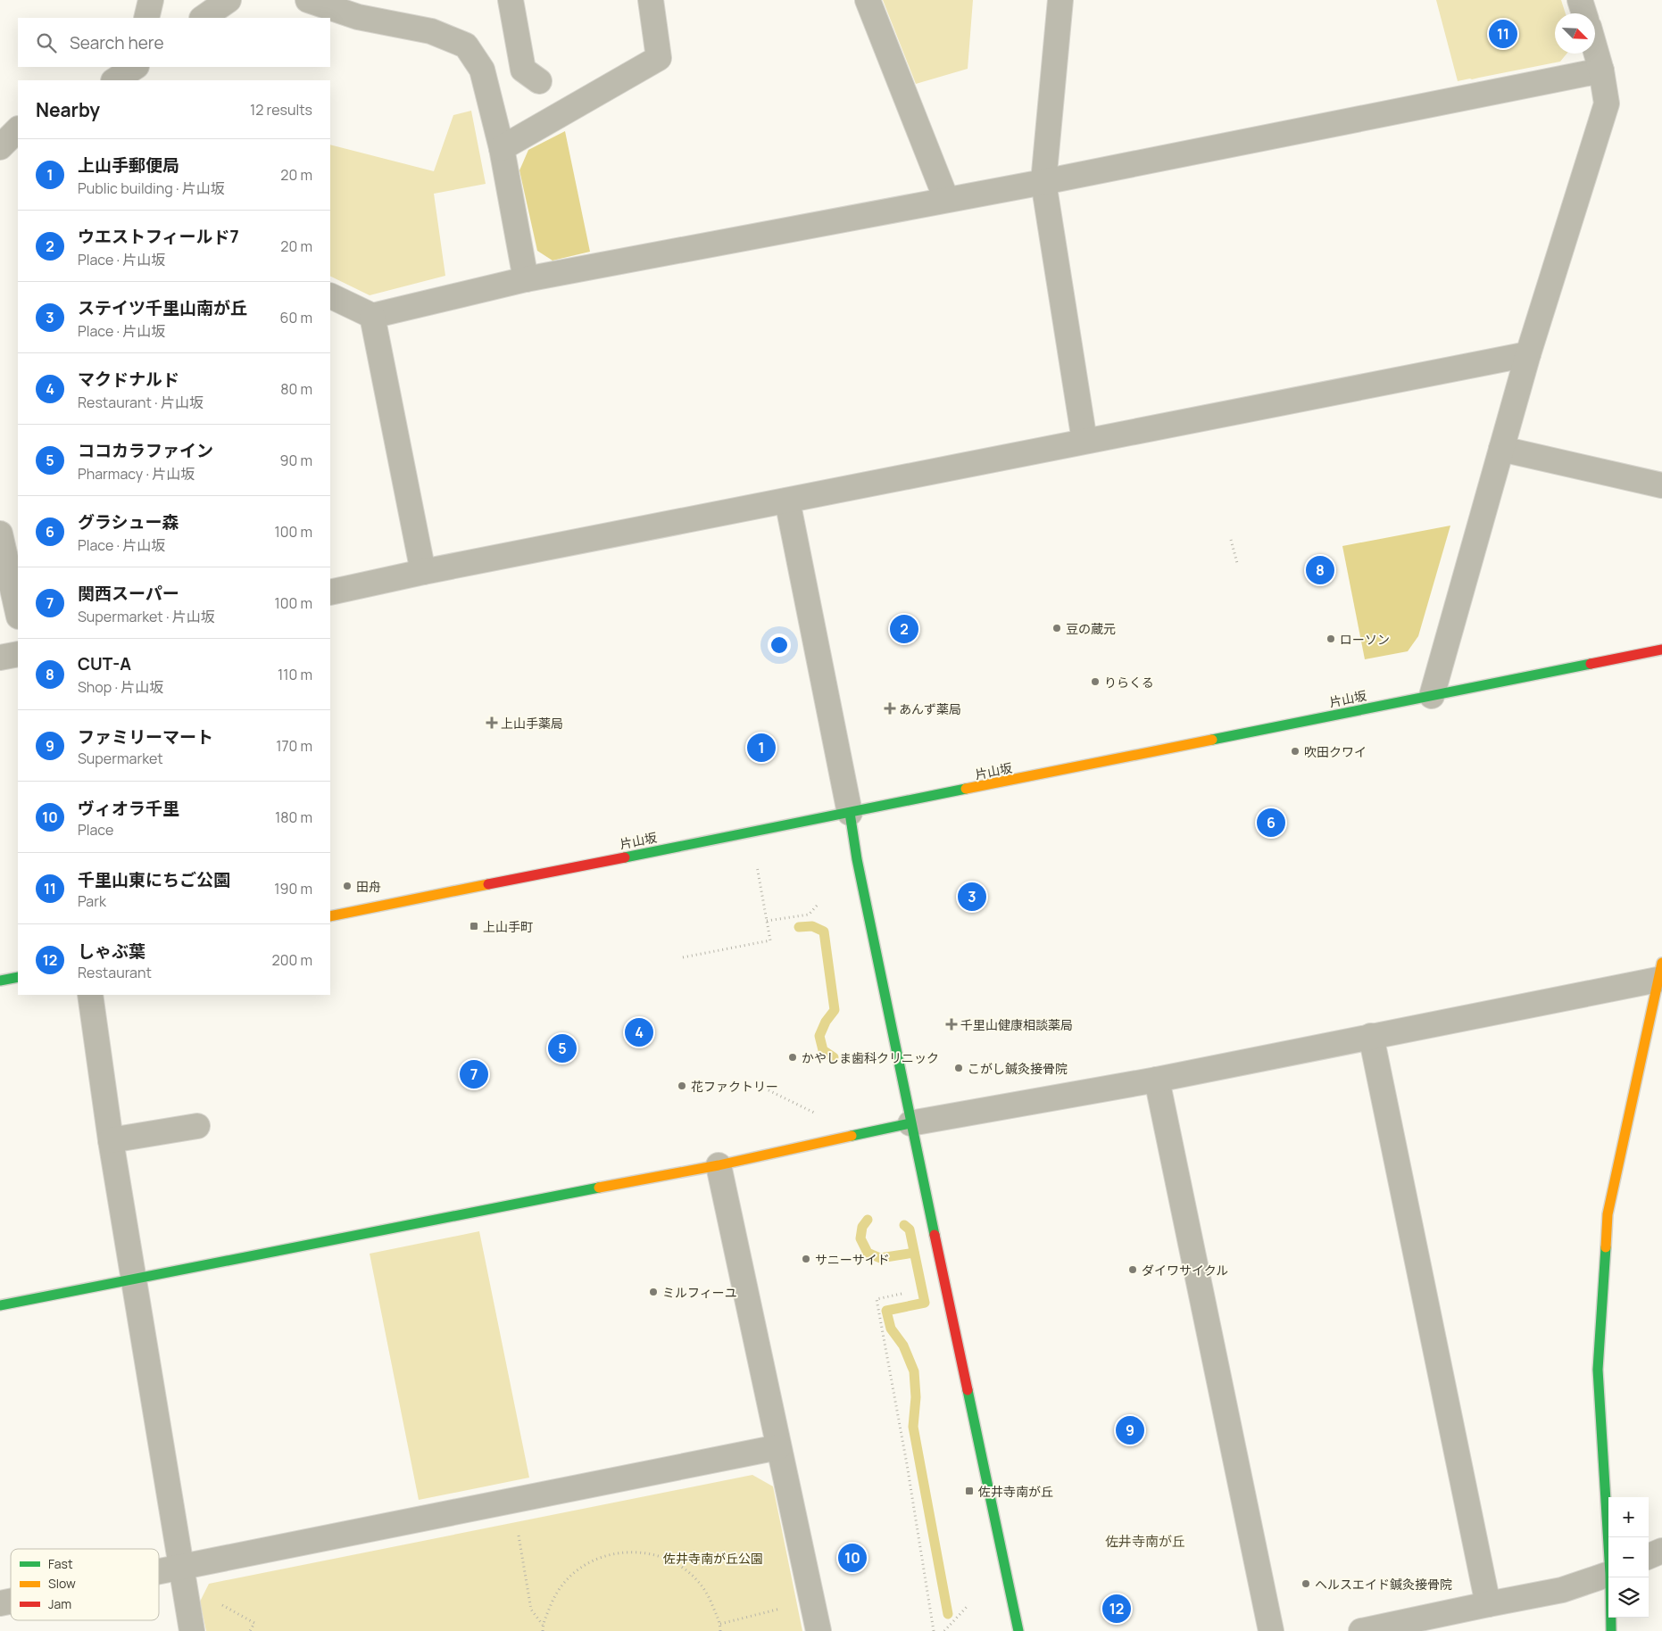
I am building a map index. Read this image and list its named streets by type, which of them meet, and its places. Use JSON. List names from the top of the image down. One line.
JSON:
{"streets":{"street":["片山坂"]},"districts":["佐井寺南が丘"],"parks":["佐井寺南が丘公園"],"places":{"other":["豆の蔵元","ローソン","りらくる","吹田クワイ","田舟","かやしま歯科クリニック","こがし鍼灸接骨院","花ファクトリー","サニーサイド","ダイワサイクル","ミルフィーユ","ヘルスエイド鍼灸接骨院"],"health":["あんず薬局","上山手薬局","千里山健康相談薬局"],"transit":["上山手町","佐井寺南が丘"]},"legend":["Fast","Slow","Jam"],"north":"bottom right","page":{"pins":["11","8","2","1","6","3","4","5","7","9","10","12"],"search":"Search here","heading":["Nearby","12 results"],"list":[{"mark":"1","name":"上山手郵便局","note":"Public building · 片山坂","value":"20 m"},{"mark":"2","name":"ウエストフィールド7","note":"Place · 片山坂","value":"20 m"},{"mark":"3","name":"ステイツ千里山南が丘","note":"Place · 片山坂","value":"60 m"},{"mark":"4","name":"マクドナルド","note":"Restaurant · 片山坂","value":"80 m"},{"mark":"5","name":"ココカラファイン","note":"Pharmacy · 片山坂","value":"90 m"},{"mark":"6","name":"グラシュー森","note":"Place · 片山坂","value":"100 m"},{"mark":"7","name":"関西スーパー","note":"Supermarket · 片山坂","value":"100 m"},{"mark":"8","name":"CUT-A","note":"Shop · 片山坂","value":"110 m"},{"mark":"9","name":"ファミリーマート","note":"Supermarket","value":"170 m"},{"mark":"10","name":"ヴィオラ千里","note":"Place","value":"180 m"},{"mark":"11","name":"千里山東にちご公園","note":"Park","value":"190 m"},{"mark":"12","name":"しゃぶ葉","note":"Restaurant","value":"200 m"}],"map_buttons":["+","−"]}}
